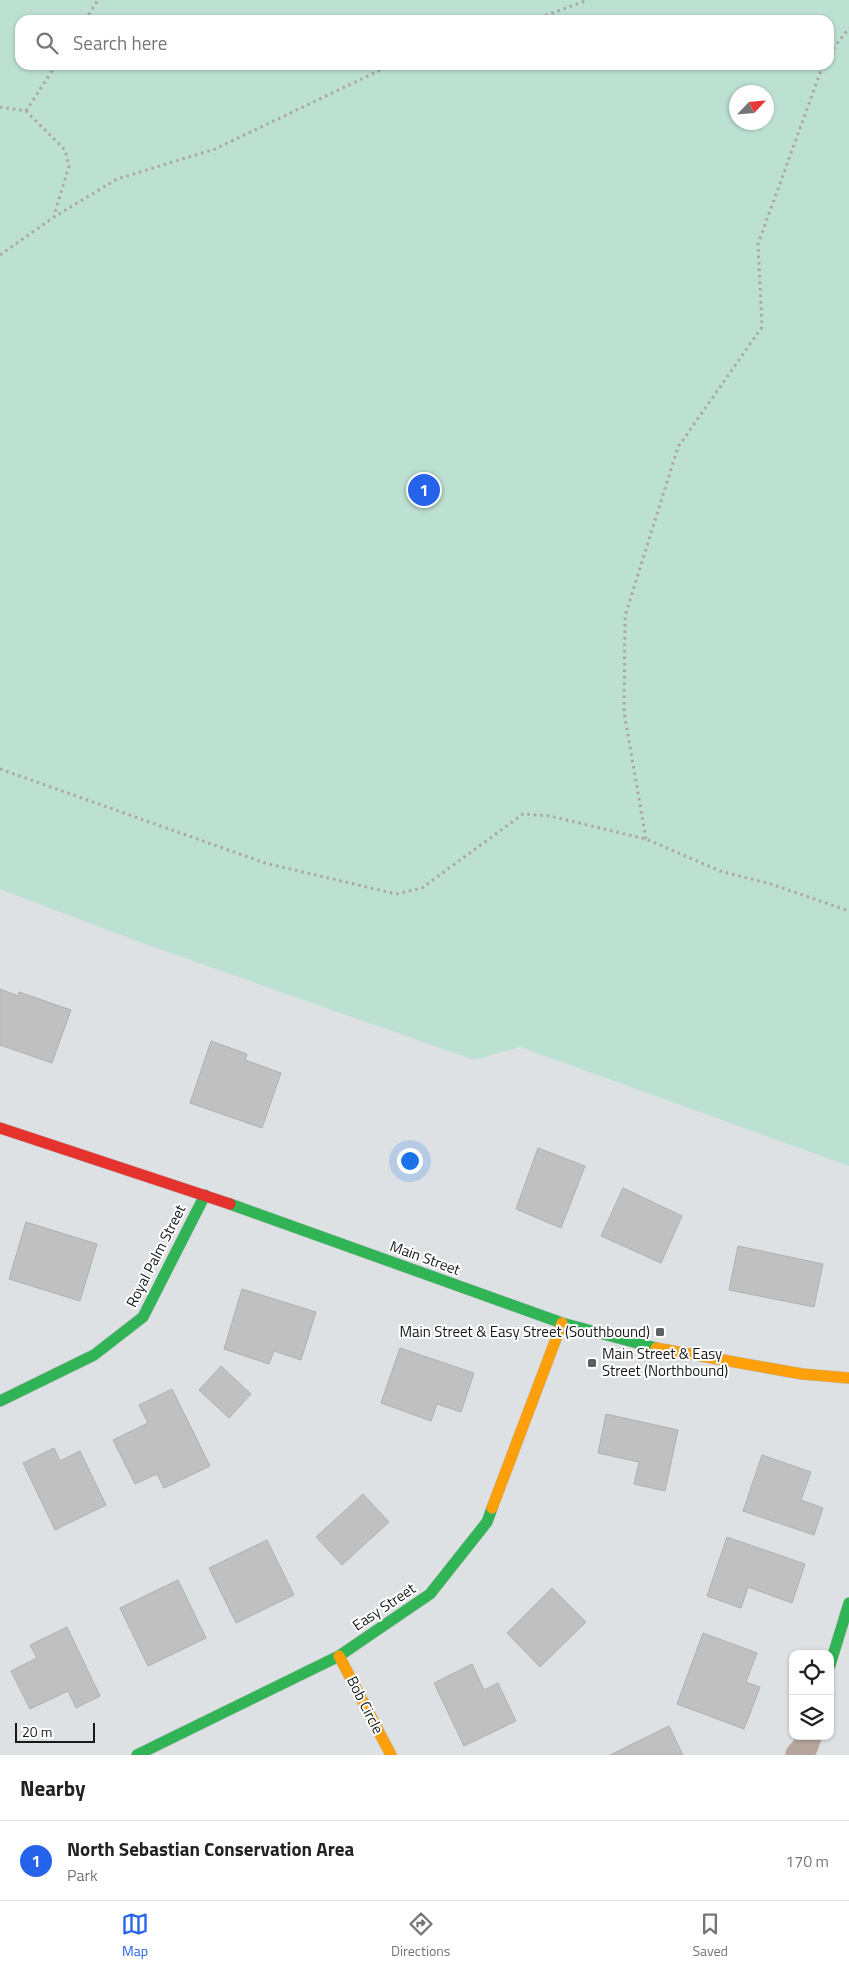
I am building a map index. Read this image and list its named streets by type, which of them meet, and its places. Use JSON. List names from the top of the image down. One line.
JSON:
{"streets":{"street":["Royal Palm Street","Main Street","Easy Street","Bob Circle"]},"crossings":[["Royal Palm Street","Main Street"],["Main Street","Easy Street"],["Easy Street","Bob Circle"]],"places":{"transit":["Main Street & Easy Street (Southbound)","Main Street & Easy Street (Northbound)"]},"scale_bar":"20 m","north":"top right","page":{"search":"Search here","pins":"1","scale":"20 m","heading":"Nearby","list":[{"mark":"1","name":"North Sebastian Conservation Area","note":"Park","value":"170 m"}],"nav":["Map","Directions","Saved"]}}
